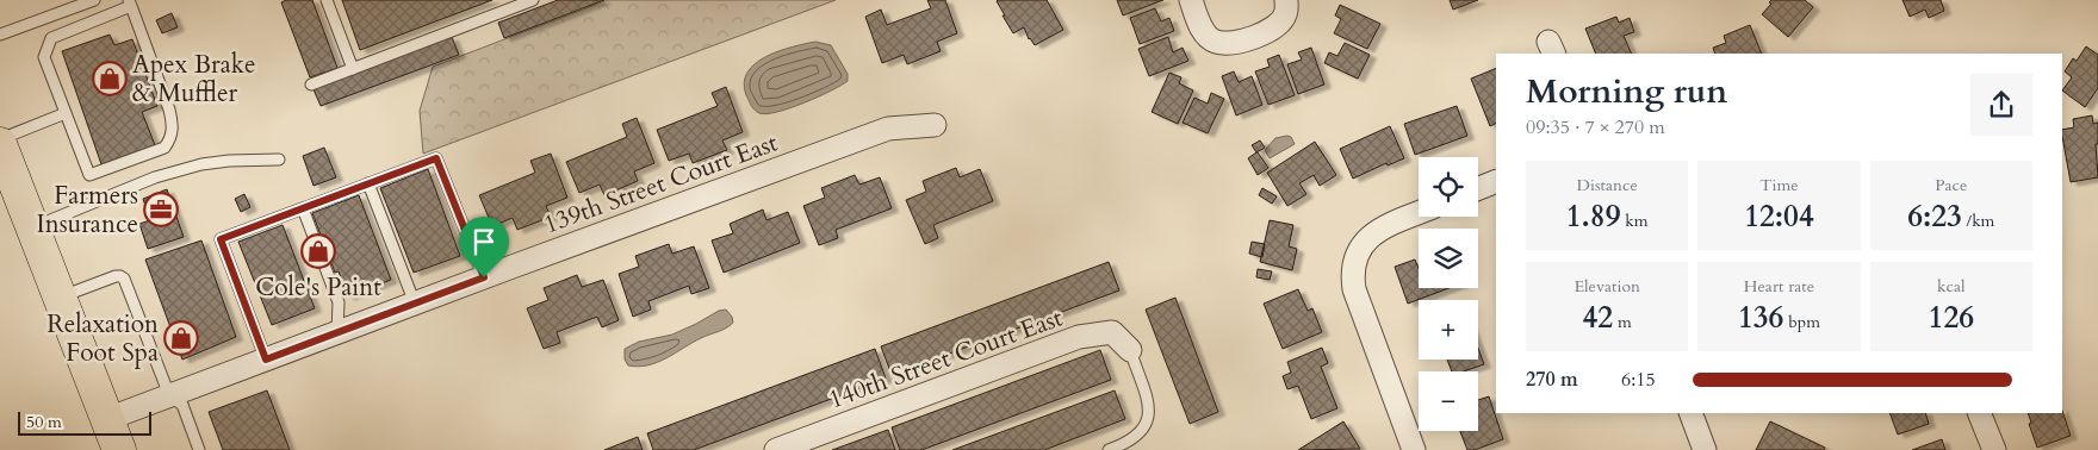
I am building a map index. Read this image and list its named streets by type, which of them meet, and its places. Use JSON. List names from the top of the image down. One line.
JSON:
{"streets":{"street":["139th Street Court East","140th Street Court East"]},"places":{"shop":["Apex Brake & Muffler","Cole's Paint","Relaxation Foot Spa"],"office":["Farmers Insurance"]},"scale_bar":"50 m","page":{"heading":["Morning run","09:35 · 7 × 270 m"],"stats":[["Distance","1.89 km"],["Time","12:04"],["Pace","6:23 /km"],["Elevation","42 m"],["Heart rate","136 bpm"],["kcal","126"]],"map_buttons":["+","−"],"list":[{"name":"270 m","note":"6:15"}],"scale":"50 m"}}
